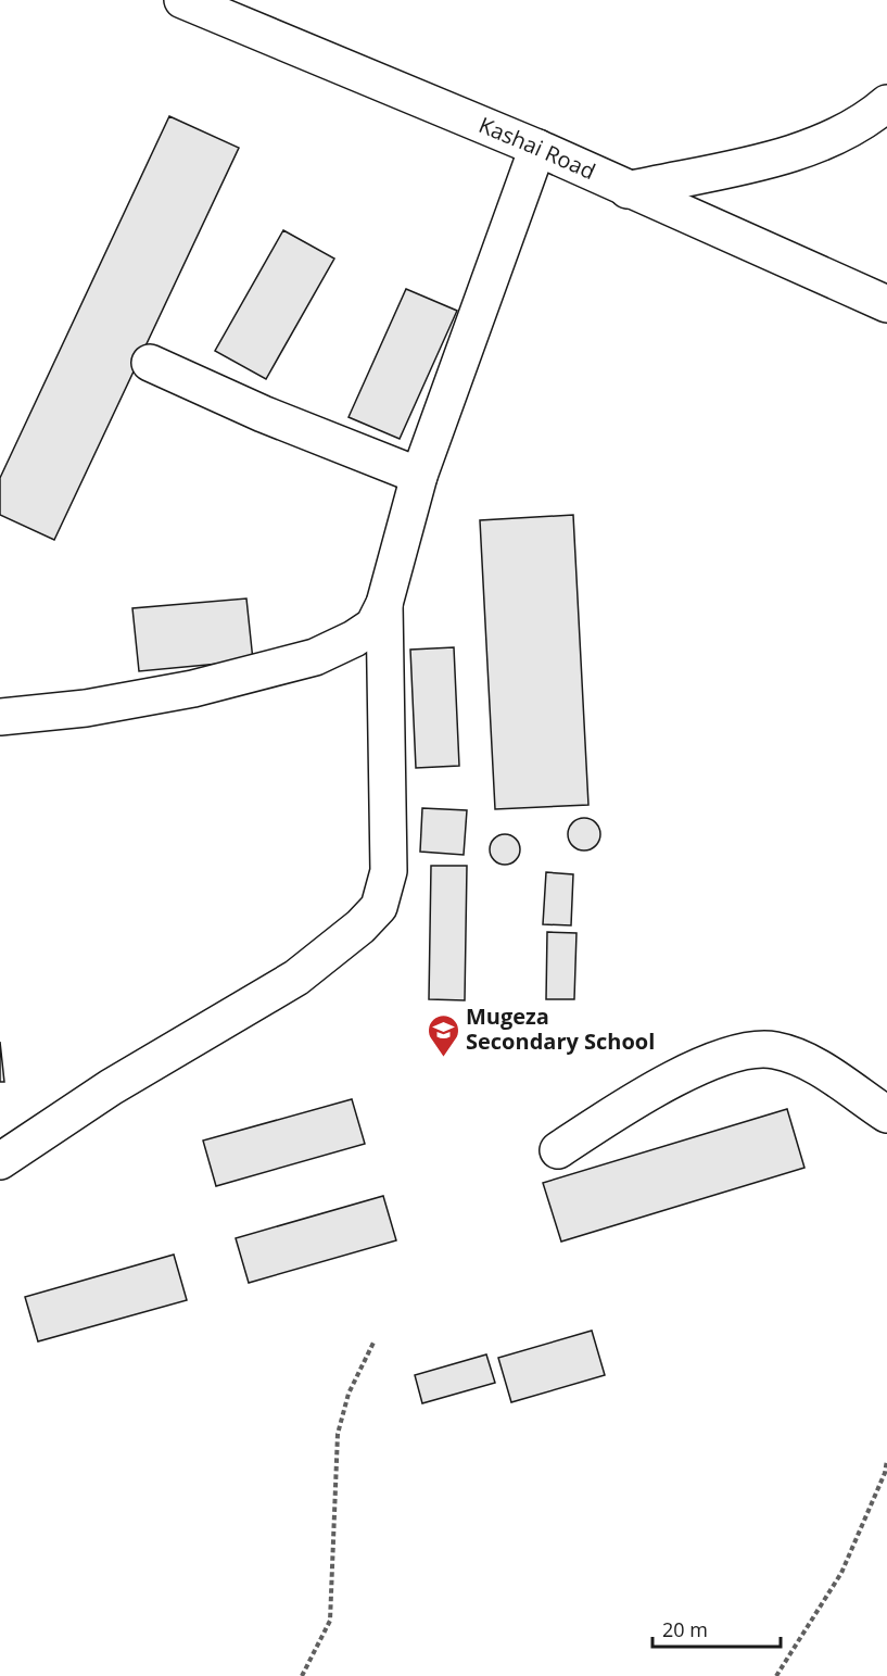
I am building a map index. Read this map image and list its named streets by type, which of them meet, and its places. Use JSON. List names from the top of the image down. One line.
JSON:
{"streets":{"street":["Kashai Road"]},"places":{"school or university":["Mugeza Secondary School"]},"scale_bar":"20 m"}
